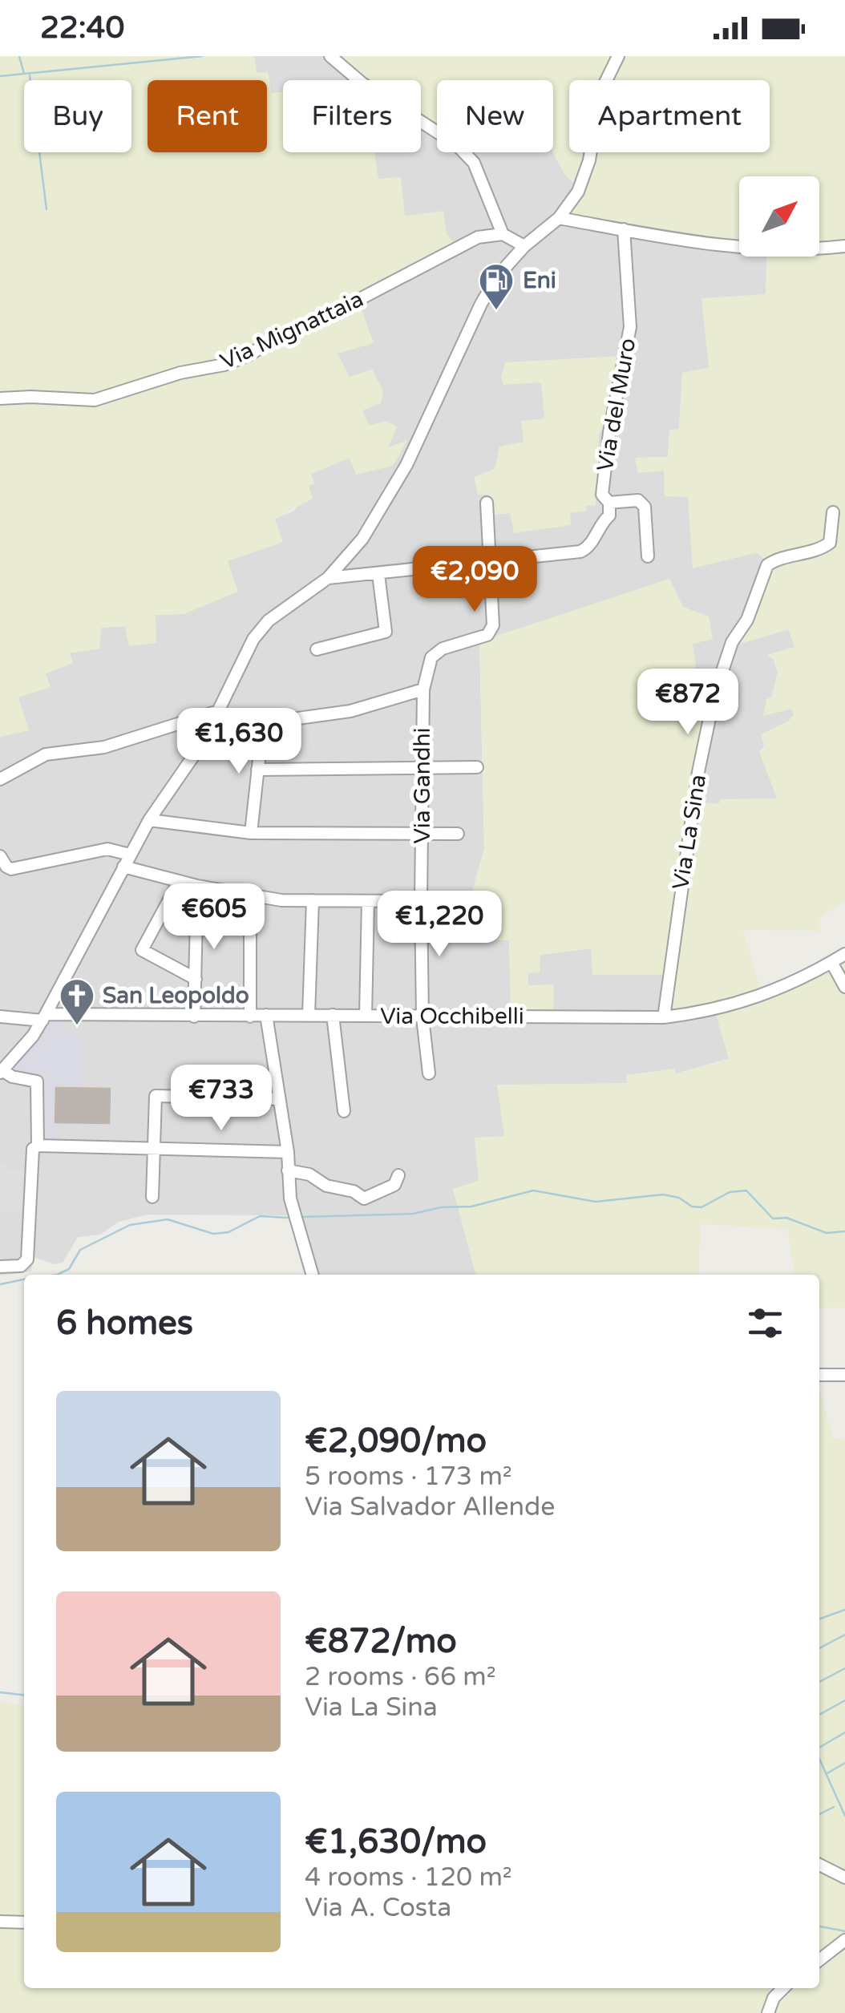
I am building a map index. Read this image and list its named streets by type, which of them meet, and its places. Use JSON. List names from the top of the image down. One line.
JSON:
{"streets":{"street":["Via Mignattaia","Via del Muro","Via Gandhi","Via La Sina","Via Occhibelli"]},"crossings":[["Via del Muro","Via Gandhi"],["Via Gandhi","Via Occhibelli"],["Via La Sina","Via Occhibelli"]],"places":{"fuel station":["Eni"],"church":["San Leopoldo"]},"north":"top right","page":{"status":"22:40","chip":["Buy","Rent","Filters","New","Apartment"],"price":["€2,090","€872","€1,630","€605","€1,220","€733"],"heading":"6 homes","list":[{"name":"€2,090/mo","note":"5 rooms · 173 m² · Via Salvador Allende"},{"name":"€872/mo","note":"2 rooms · 66 m² · Via La Sina"},{"name":"€1,630/mo","note":"4 rooms · 120 m² · Via A. Costa"}]}}
